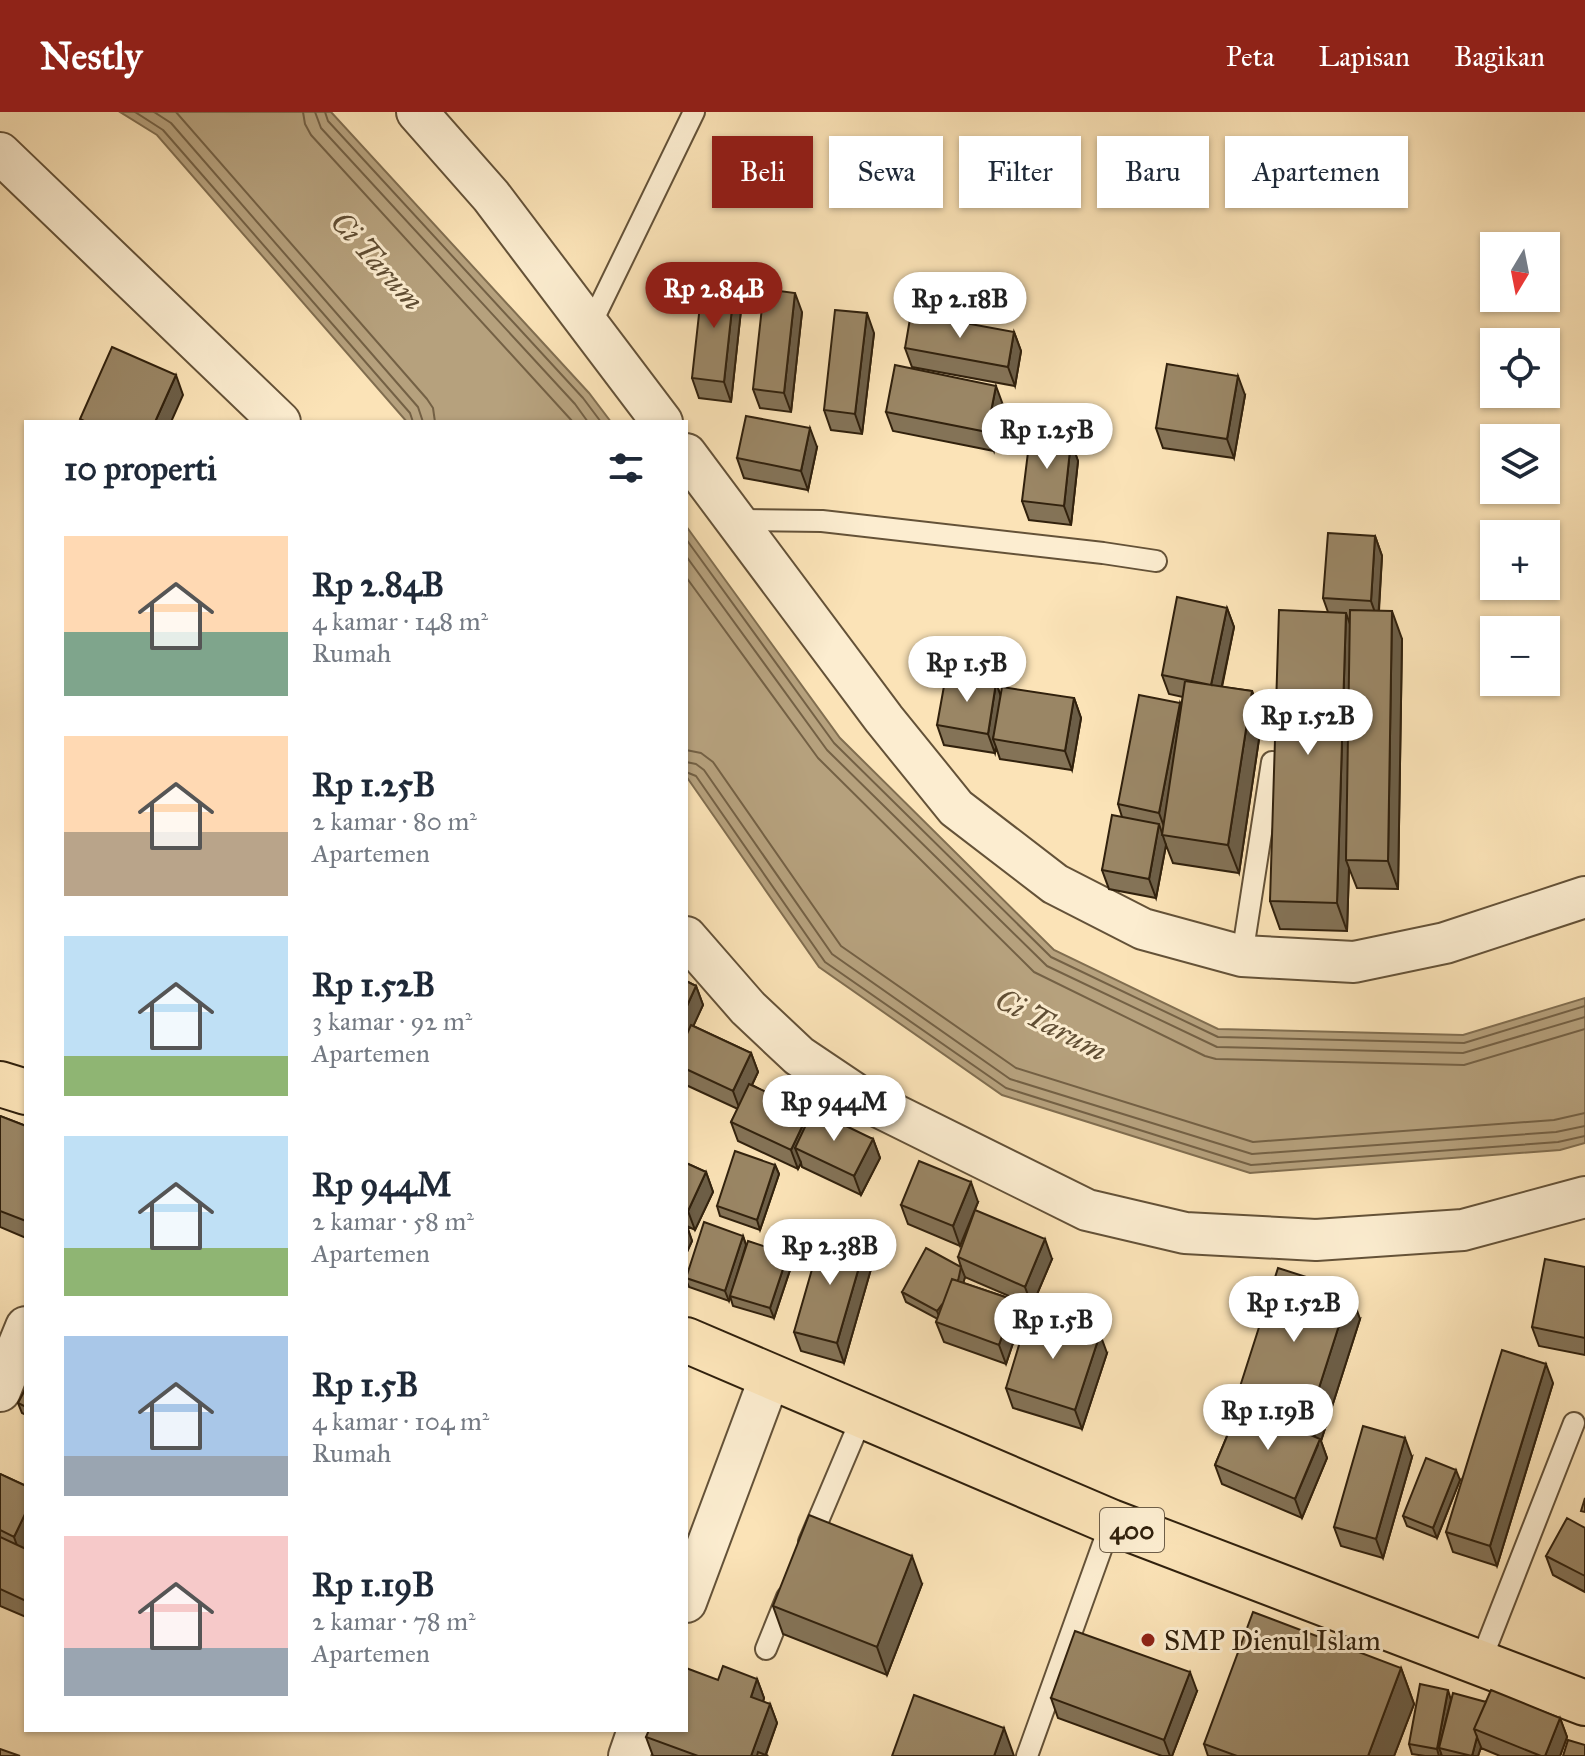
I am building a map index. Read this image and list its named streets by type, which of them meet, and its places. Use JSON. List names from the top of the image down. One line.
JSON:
{"streets":{"main road":["400"]},"water":["Ci Tarum"],"places":["SMP Dienul Islam"],"north":"bottom","page":{"header":"Nestly","nav":["Peta","Lapisan","Bagikan"],"chip":["Beli","Sewa","Filter","Baru","Apartemen"],"map_buttons":["+","−"],"price":["Rp 2.84B","Rp 2.18B","Rp 1.25B","Rp 1.5B","Rp 1.52B","Rp 944M","Rp 2.38B","Rp 1.52B","Rp 1.5B","Rp 1.19B"],"heading":"10 properti","list":[{"name":"Rp 2.84B","note":"4 kamar · 148 m² · Rumah"},{"name":"Rp 1.25B","note":"2 kamar · 80 m² · Apartemen"},{"name":"Rp 1.52B","note":"3 kamar · 92 m² · Apartemen"},{"name":"Rp 944M","note":"2 kamar · 58 m² · Apartemen"},{"name":"Rp 1.5B","note":"4 kamar · 104 m² · Rumah"},{"name":"Rp 1.19B","note":"2 kamar · 78 m² · Apartemen"}]}}
